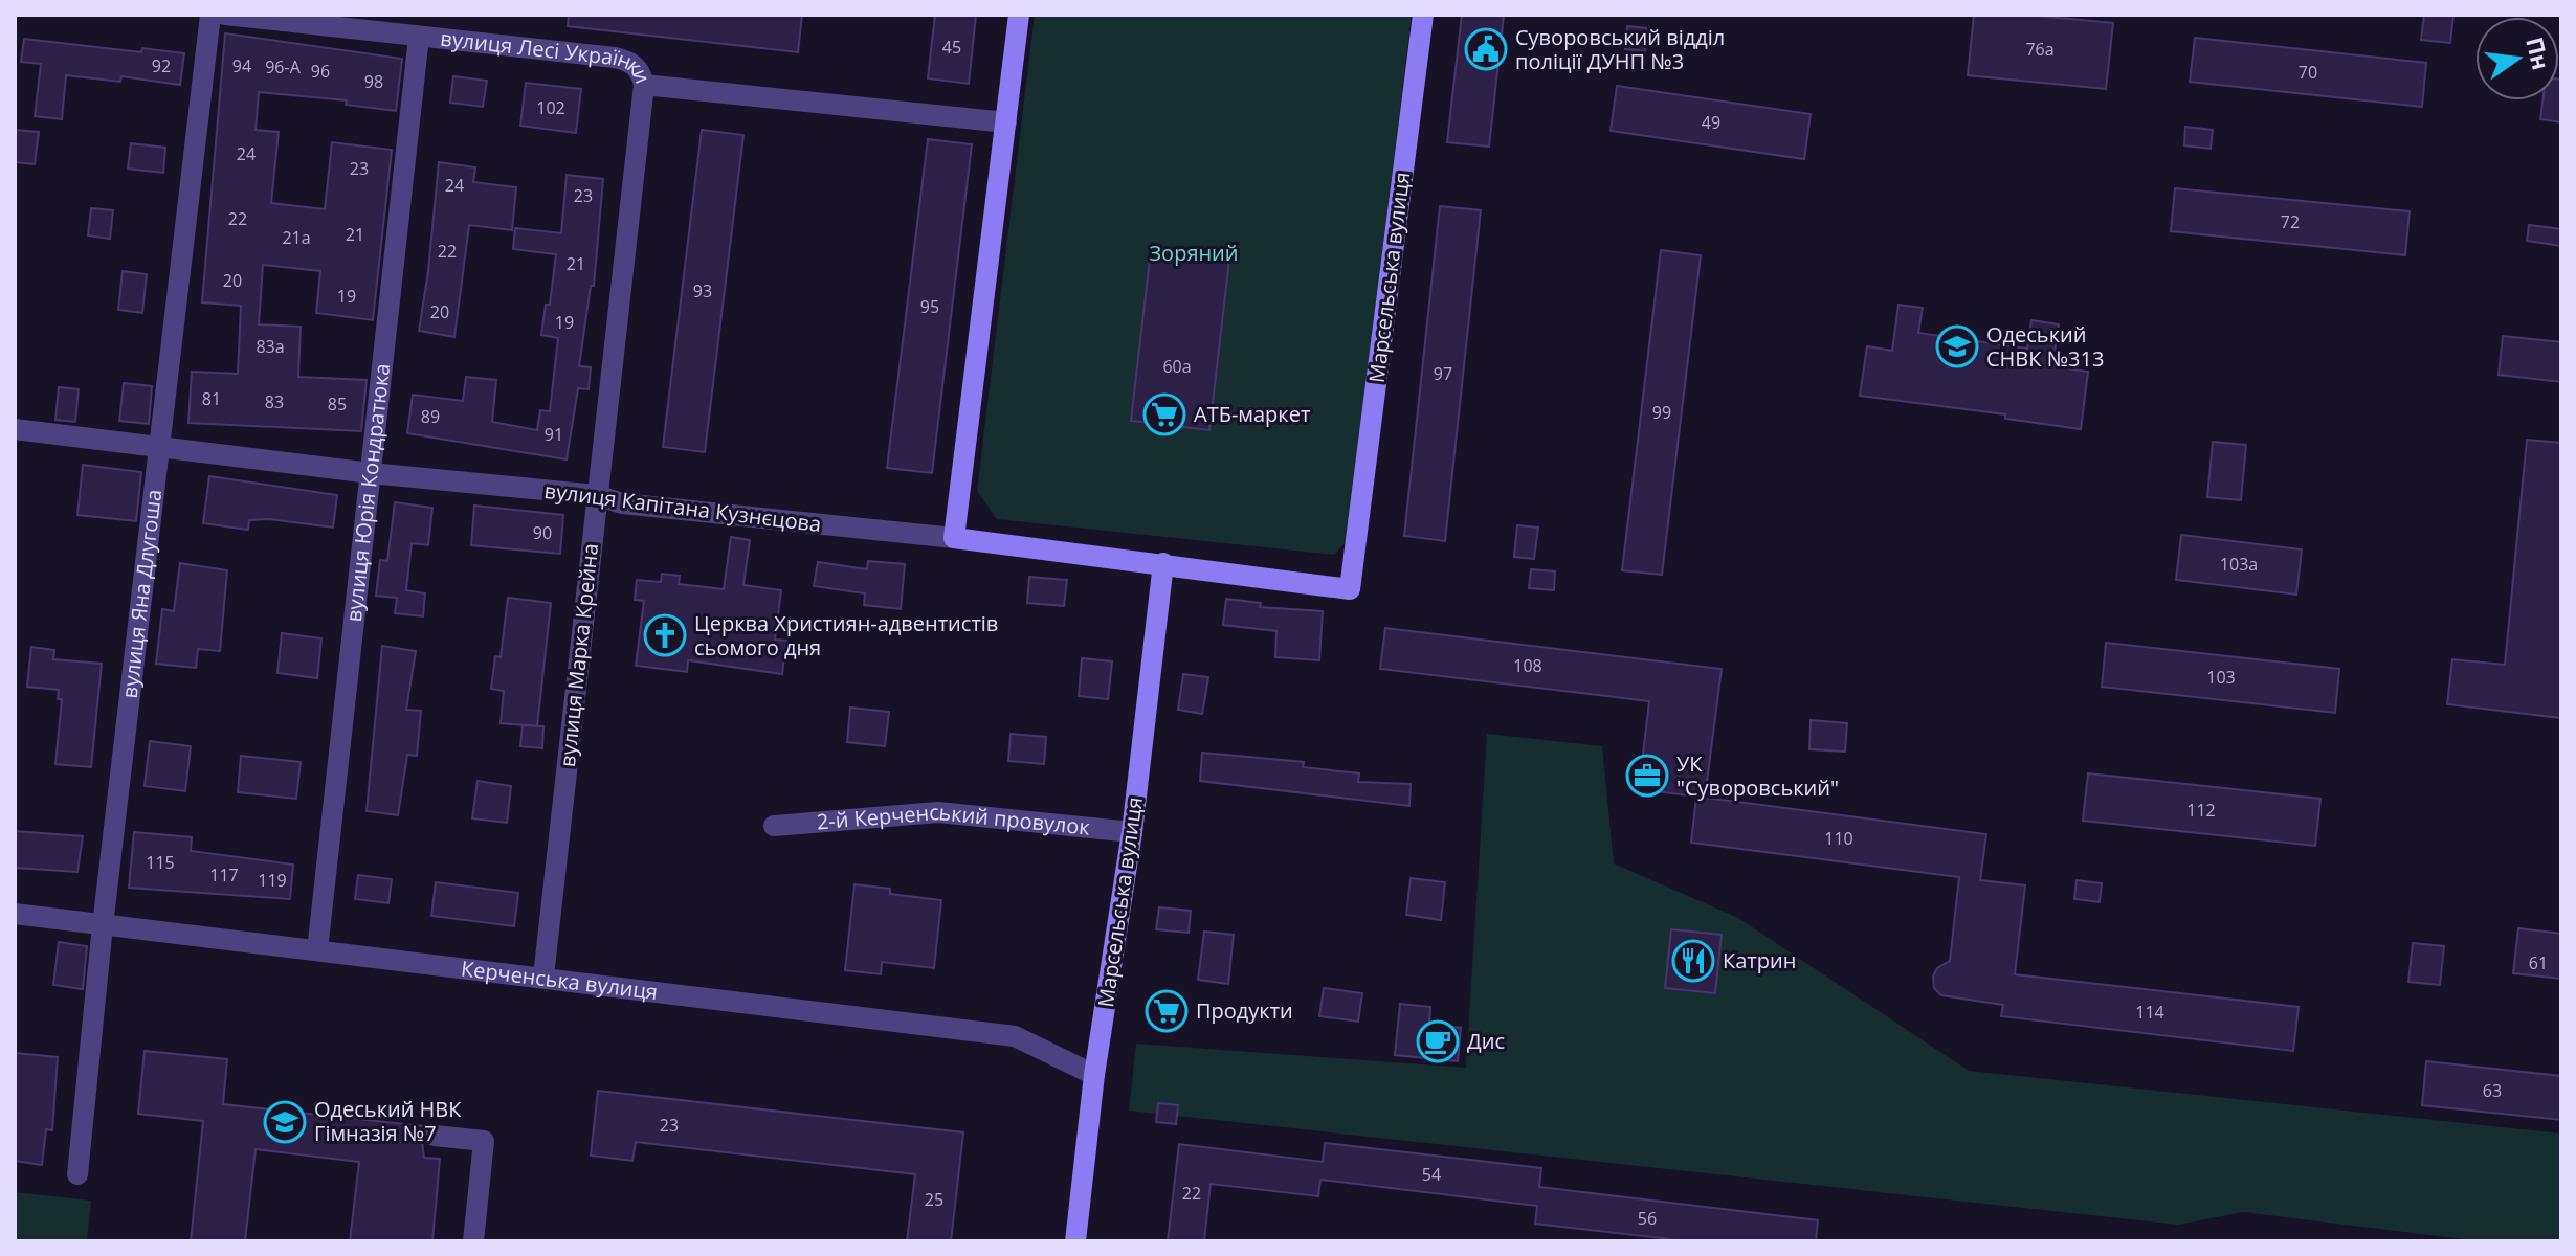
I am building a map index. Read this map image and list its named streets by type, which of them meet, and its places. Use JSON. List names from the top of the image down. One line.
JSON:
{"streets":{"street":["вулиця Лесі Українки","Марсельська вулиця","вулиця Юрія Кондратюка","вулиця Капітана Кузнєцова","вулиця Яна Длугоша","вулиця Марка Крейна","2-й Керченський провулок","Керченська вулиця"]},"crossings":[["вулиця Лесі Українки","вулиця Юрія Кондратюка"],["вулиця Лесі Українки","вулиця Марка Крейна"],["Марсельська вулиця","вулиця Капітана Кузнєцова"],["Марсельська вулиця","2-й Керченський провулок"],["Марсельська вулиця","Керченська вулиця"],["вулиця Юрія Кондратюка","вулиця Капітана Кузнєцова"],["вулиця Юрія Кондратюка","Керченська вулиця"],["вулиця Капітана Кузнєцова","вулиця Яна Длугоша"],["вулиця Капітана Кузнєцова","вулиця Марка Крейна"],["вулиця Яна Длугоша","Керченська вулиця"],["вулиця Марка Крейна","Керченська вулиця"]],"parks":["Зоряний"],"places":{"public building":["Суворовський відділ поліції ДУНП №3"],"school or university":["Одеський СНВК №313","Одеський НВК Гімназія №7"],"supermarket":["АТБ-маркет","Продукти"],"church":["Церква Християн-адвентистів сьомого дня"],"office":["УК \"Суворовський\""],"restaurant":["Катрин"],"cafe":["Дис"]},"house_numbers":["45","76а","92","94","96-А","96","70","98","102","49","24","23","24","23","22","72","21","21а","22","21","20","93","19","95","20","19","83а","60а","97","81","83","85","99","89","91","90","103а","108","103","112","110","115","117","119","61","114","63","23","54","22","25","56"],"north":"right"}
